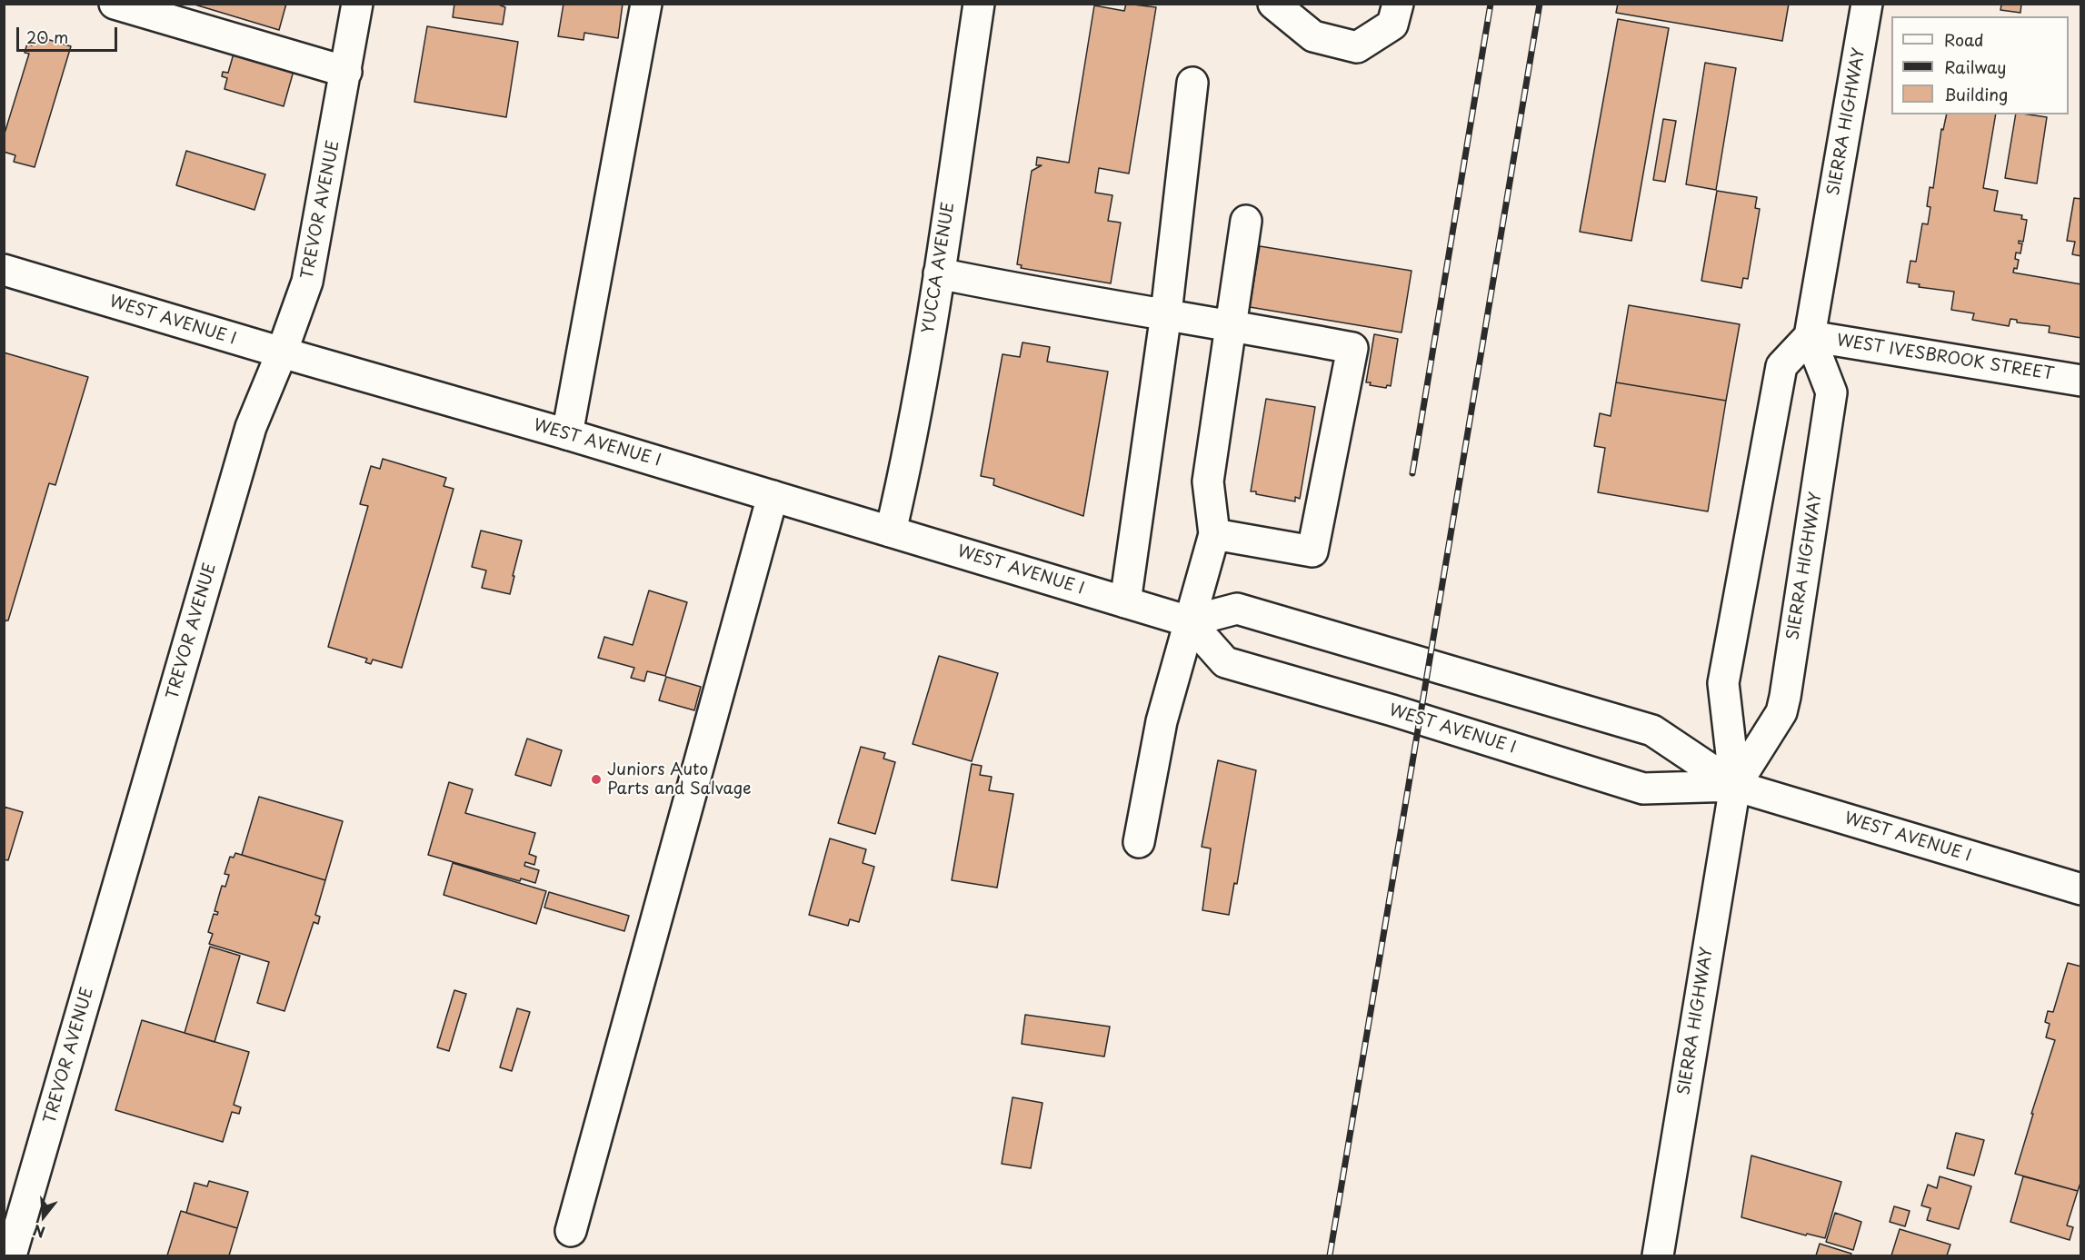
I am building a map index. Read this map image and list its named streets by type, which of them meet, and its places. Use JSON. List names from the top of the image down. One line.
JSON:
{"streets":{"main road":["SIERRA HIGHWAY","TREVOR AVENUE","YUCCA AVENUE","WEST AVENUE I","WEST IVESBROOK STREET"]},"crossings":[["SIERRA HIGHWAY","WEST AVENUE I"],["SIERRA HIGHWAY","WEST IVESBROOK STREET"],["TREVOR AVENUE","WEST AVENUE I"],["YUCCA AVENUE","WEST AVENUE I"]],"places":["Juniors Auto Parts and Salvage"],"legend":["Road","Railway","Building"],"scale_bar":"20 m","north":"bottom"}
